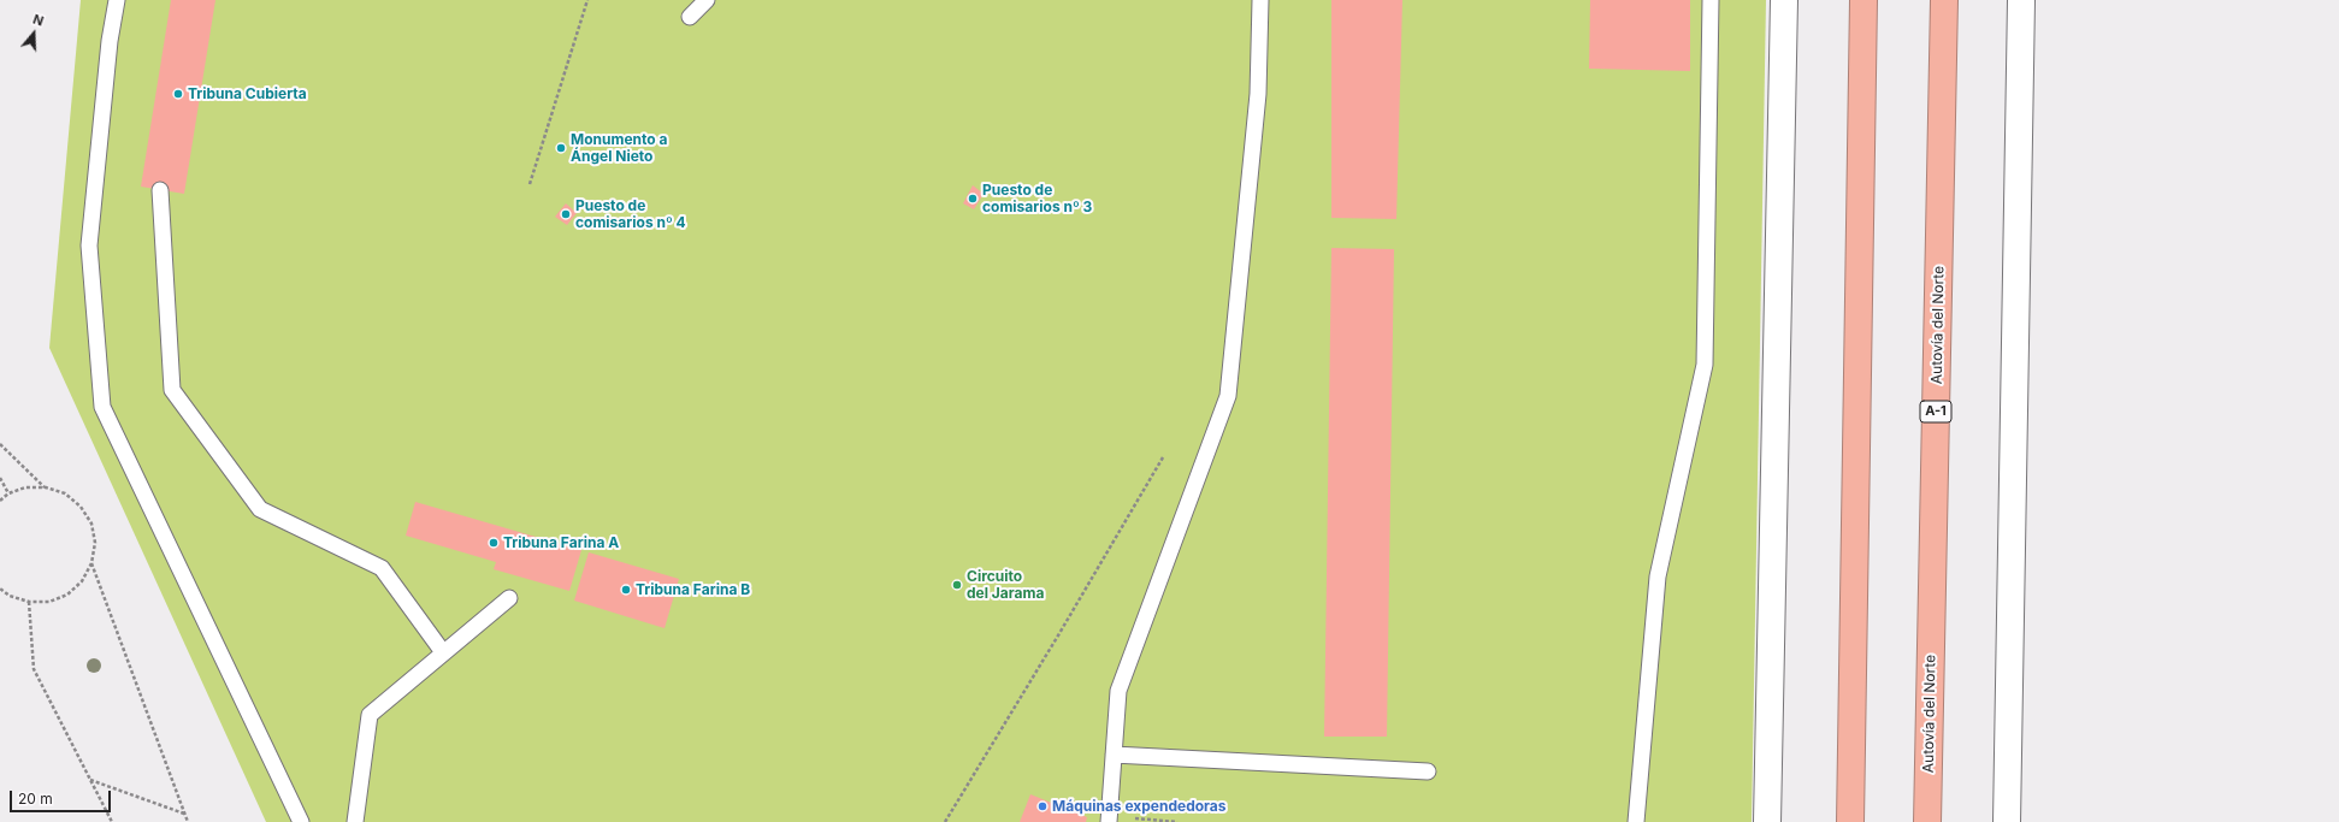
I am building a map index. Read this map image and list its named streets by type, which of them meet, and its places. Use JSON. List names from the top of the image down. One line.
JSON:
{"streets":{"highway":["Autovía del Norte","A-1"]},"places":["Tribuna Cubierta","Monumento a Ángel Nieto","Puesto de comisarios nº 3","Puesto de comisarios nº 4","Tribuna Farina A","Circuito del Jarama","Tribuna Farina B","Máquinas expendedoras"],"scale_bar":"20 m","north":"top"}
